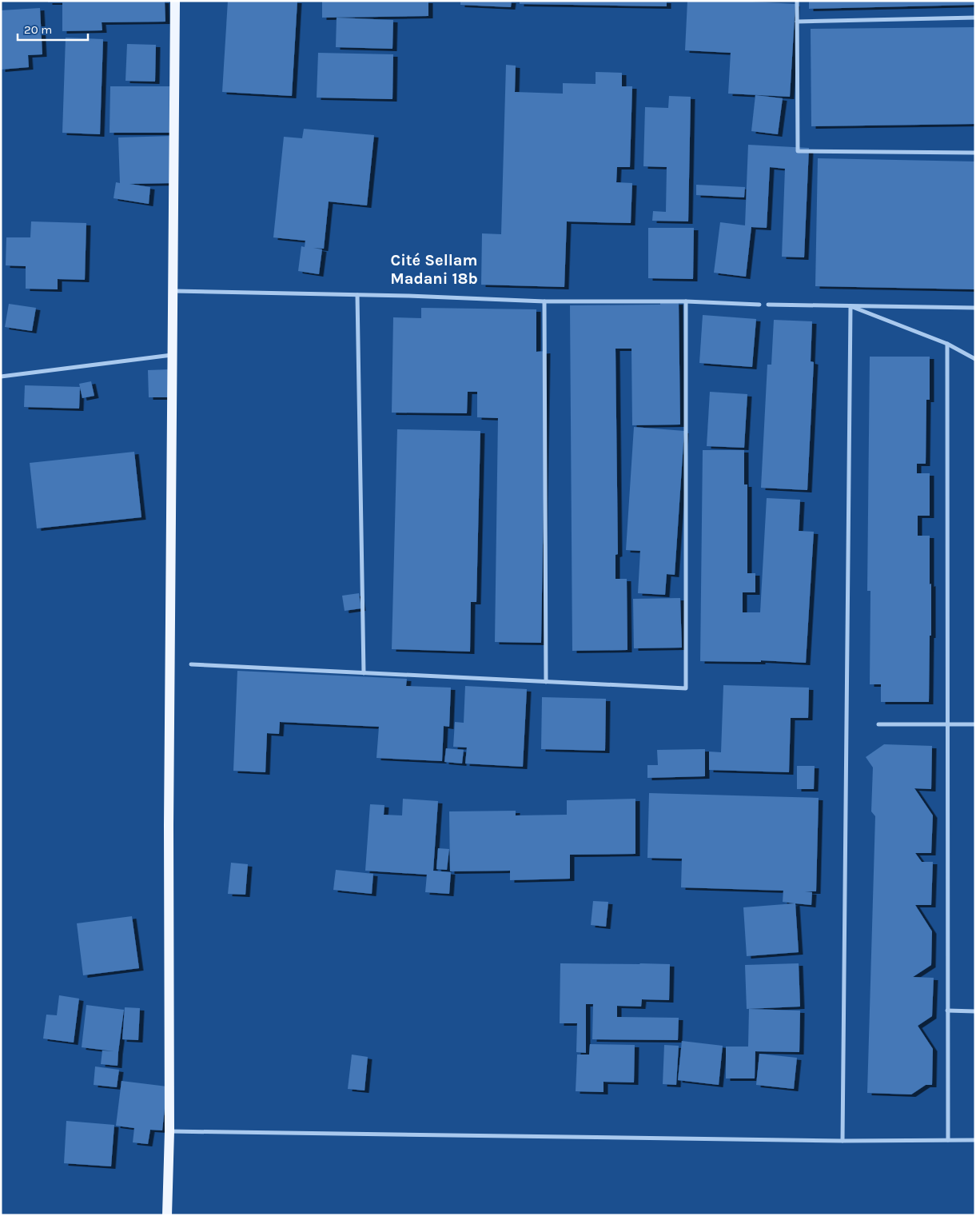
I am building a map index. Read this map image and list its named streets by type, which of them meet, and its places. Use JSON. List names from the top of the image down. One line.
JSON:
{"districts":["Cité Sellam Madani 18b"],"scale_bar":"20 m"}
